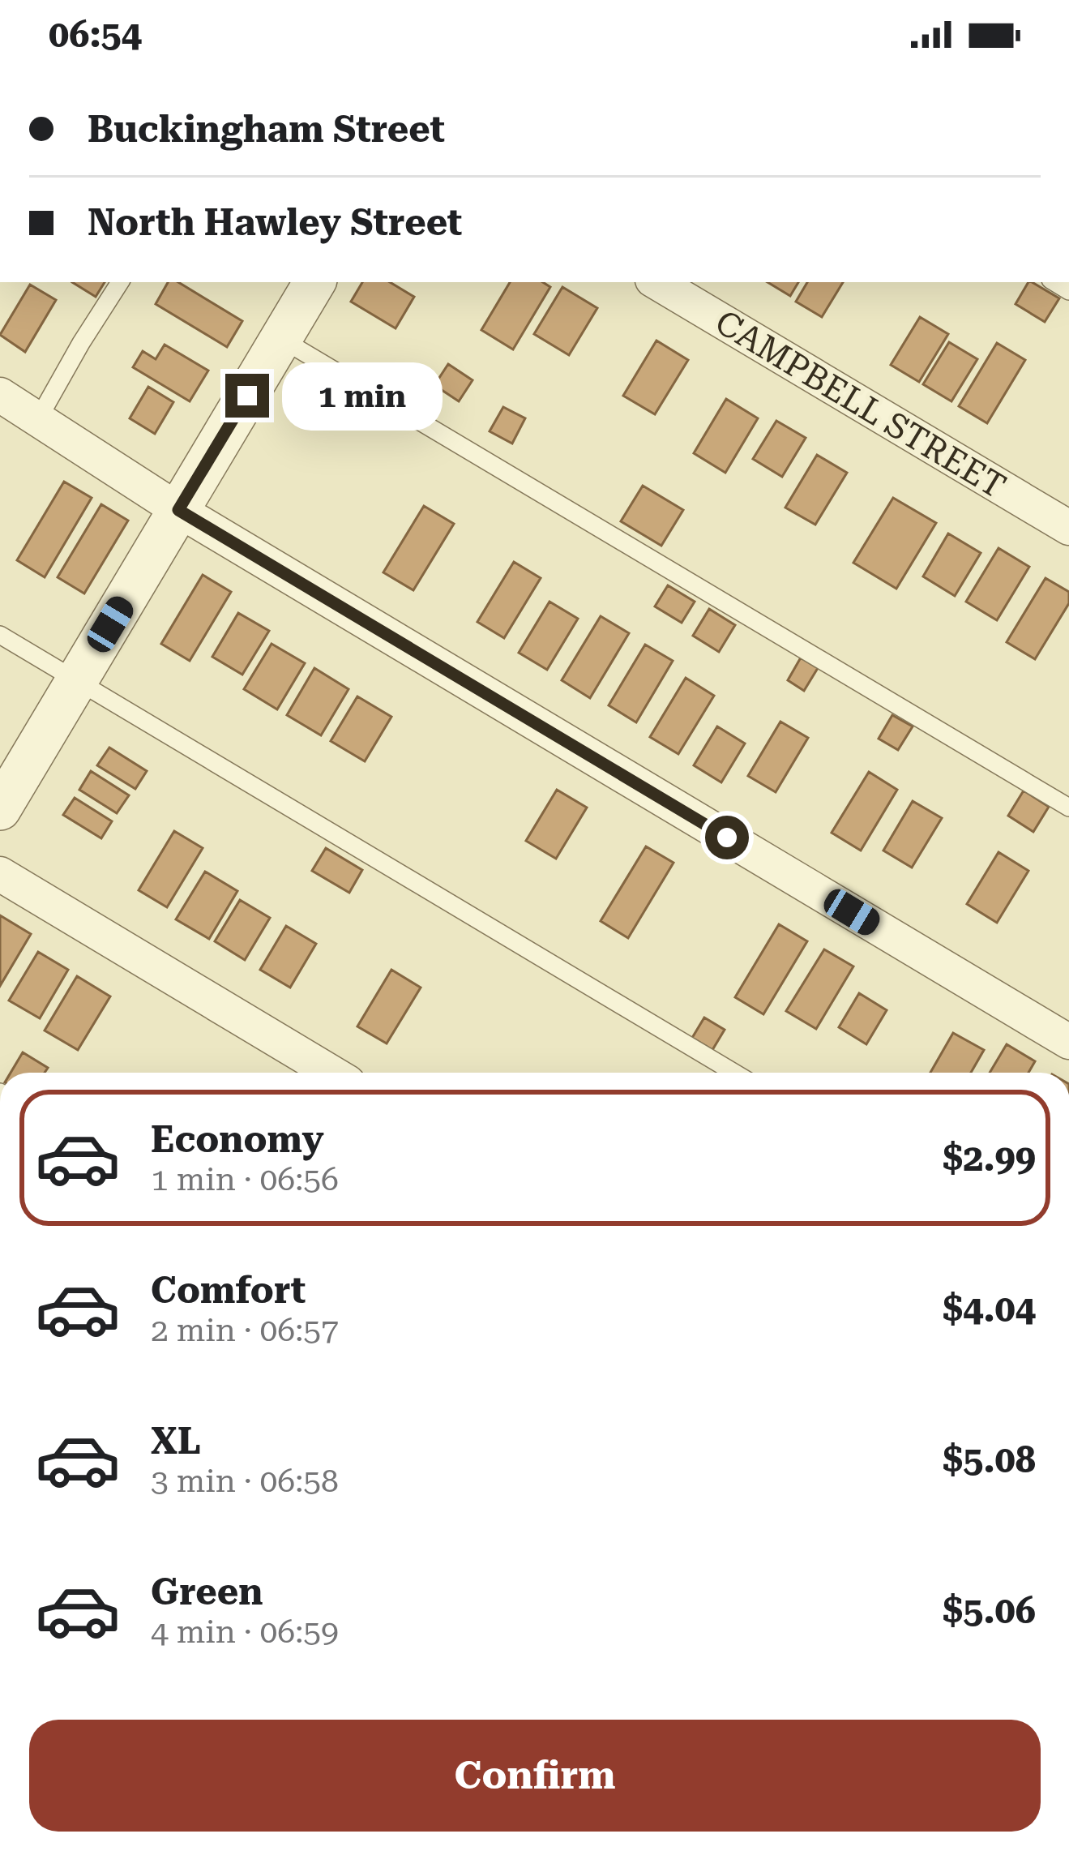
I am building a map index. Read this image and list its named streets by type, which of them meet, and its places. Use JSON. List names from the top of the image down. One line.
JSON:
{"streets":{"street":["CAMPBELL STREET"]},"page":{"status":"06:54","banner":["Buckingham Street","North Hawley Street"],"bubble":"1 min","list":[{"name":"Economy","note":"1 min · 06:56","value":"$2.99"},{"name":"Comfort","note":"2 min · 06:57","value":"$4.04"},{"name":"XL","note":"3 min · 06:58","value":"$5.08"},{"name":"Green","note":"4 min · 06:59","value":"$5.06"}],"buttons":"Confirm"}}
